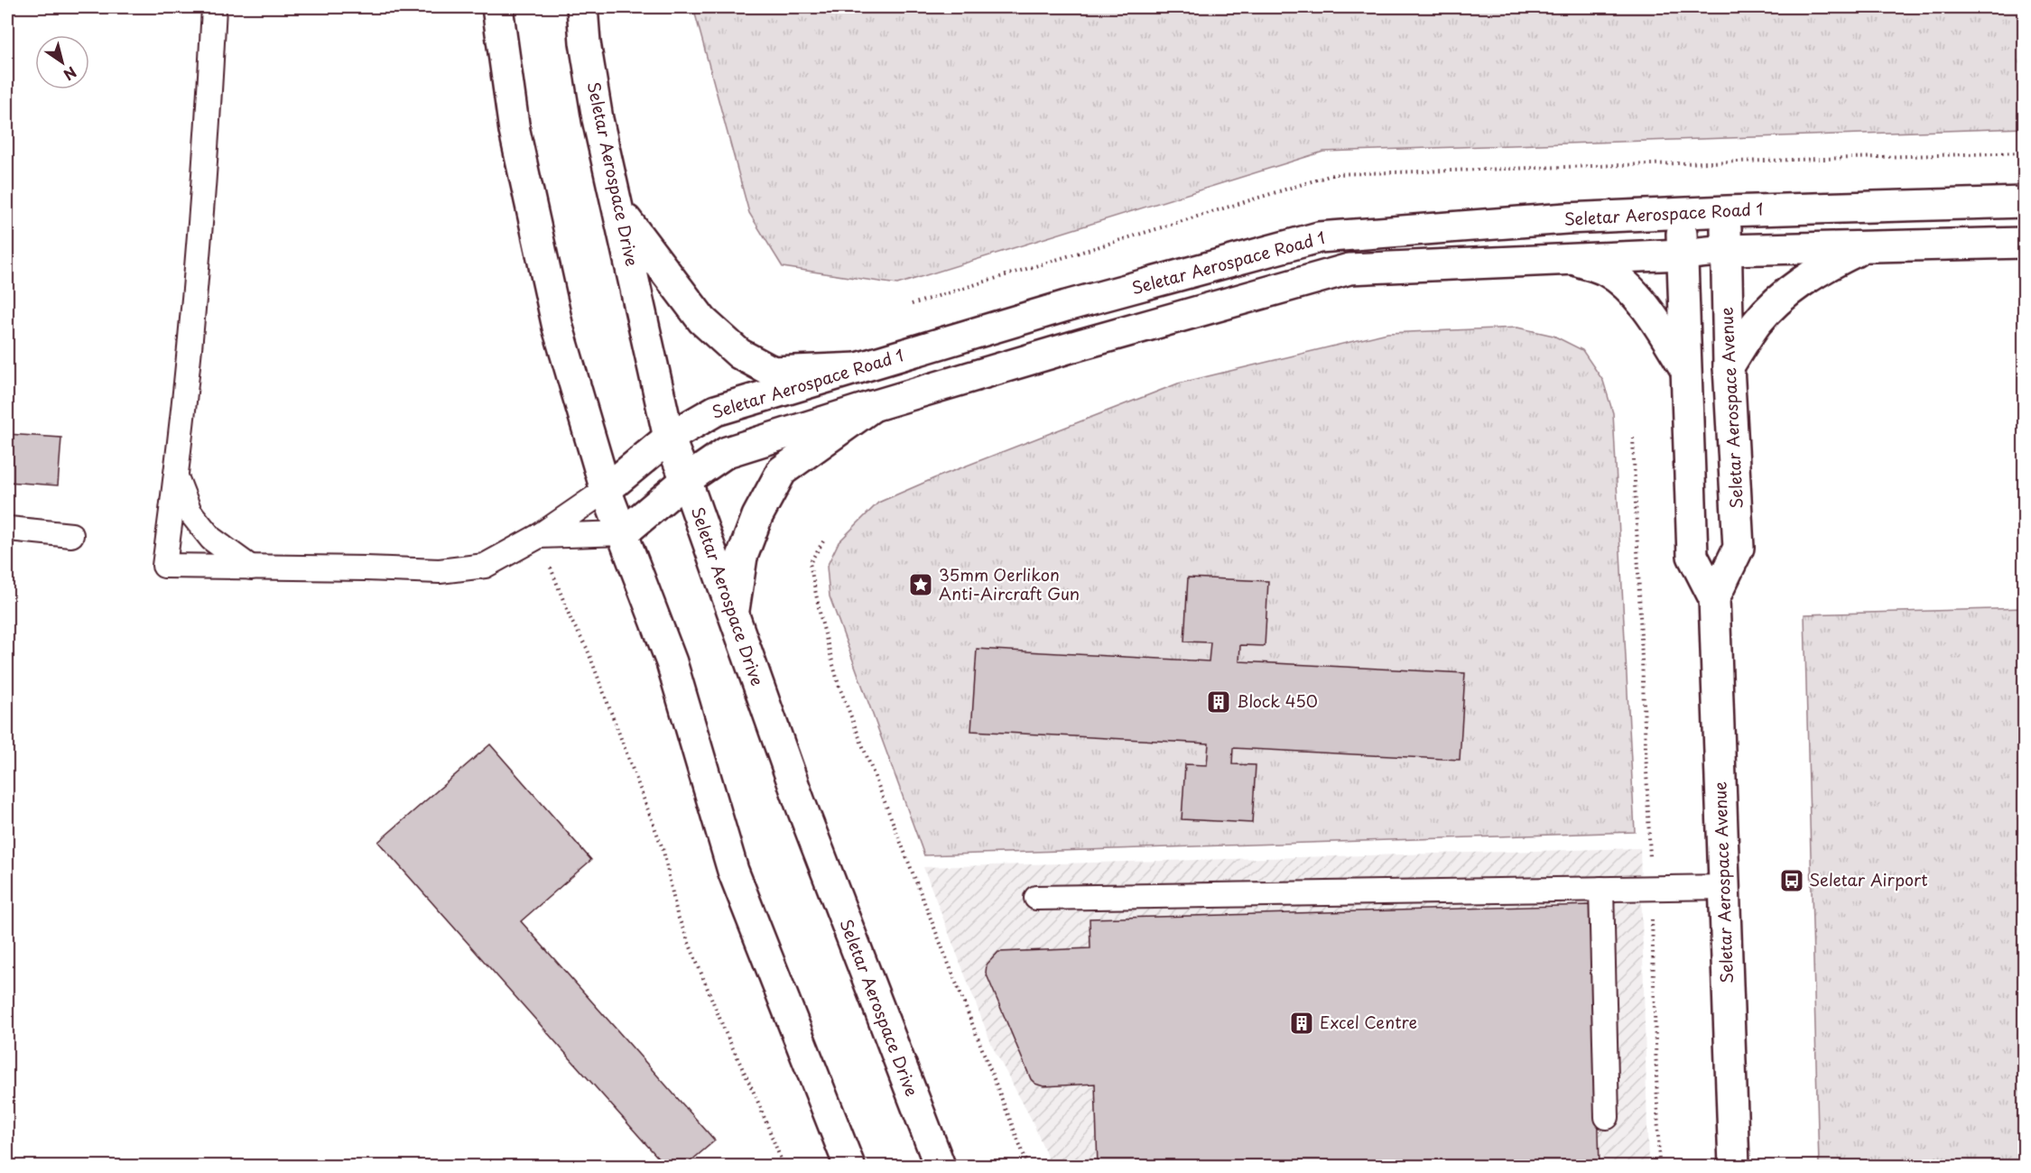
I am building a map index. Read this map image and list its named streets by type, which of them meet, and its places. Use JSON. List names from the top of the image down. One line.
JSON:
{"streets":{"street":["Seletar Aerospace Drive","Seletar Aerospace Road 1","Seletar Aerospace Avenue"]},"crossings":[["Seletar Aerospace Drive","Seletar Aerospace Road 1"],["Seletar Aerospace Road 1","Seletar Aerospace Avenue"]],"places":{"place":["35mm Oerlikon Anti-Aircraft Gun"],"building":["Block 450","Excel Centre"],"bus stop":["Seletar Airport"]},"north":"bottom right"}
